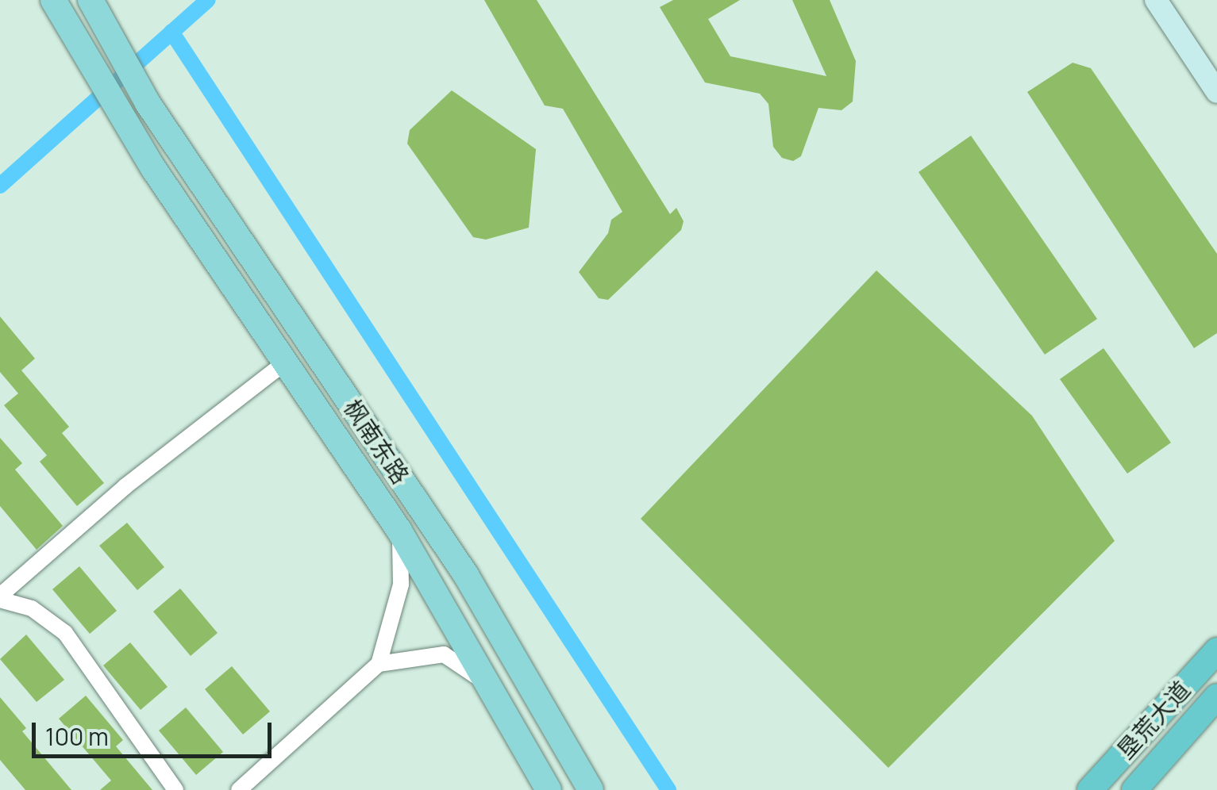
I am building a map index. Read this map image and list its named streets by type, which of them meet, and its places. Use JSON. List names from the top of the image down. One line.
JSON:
{"streets":{"highway":["垦荒大道"],"main road":["枫南东路"]},"scale_bar":"100 m"}
